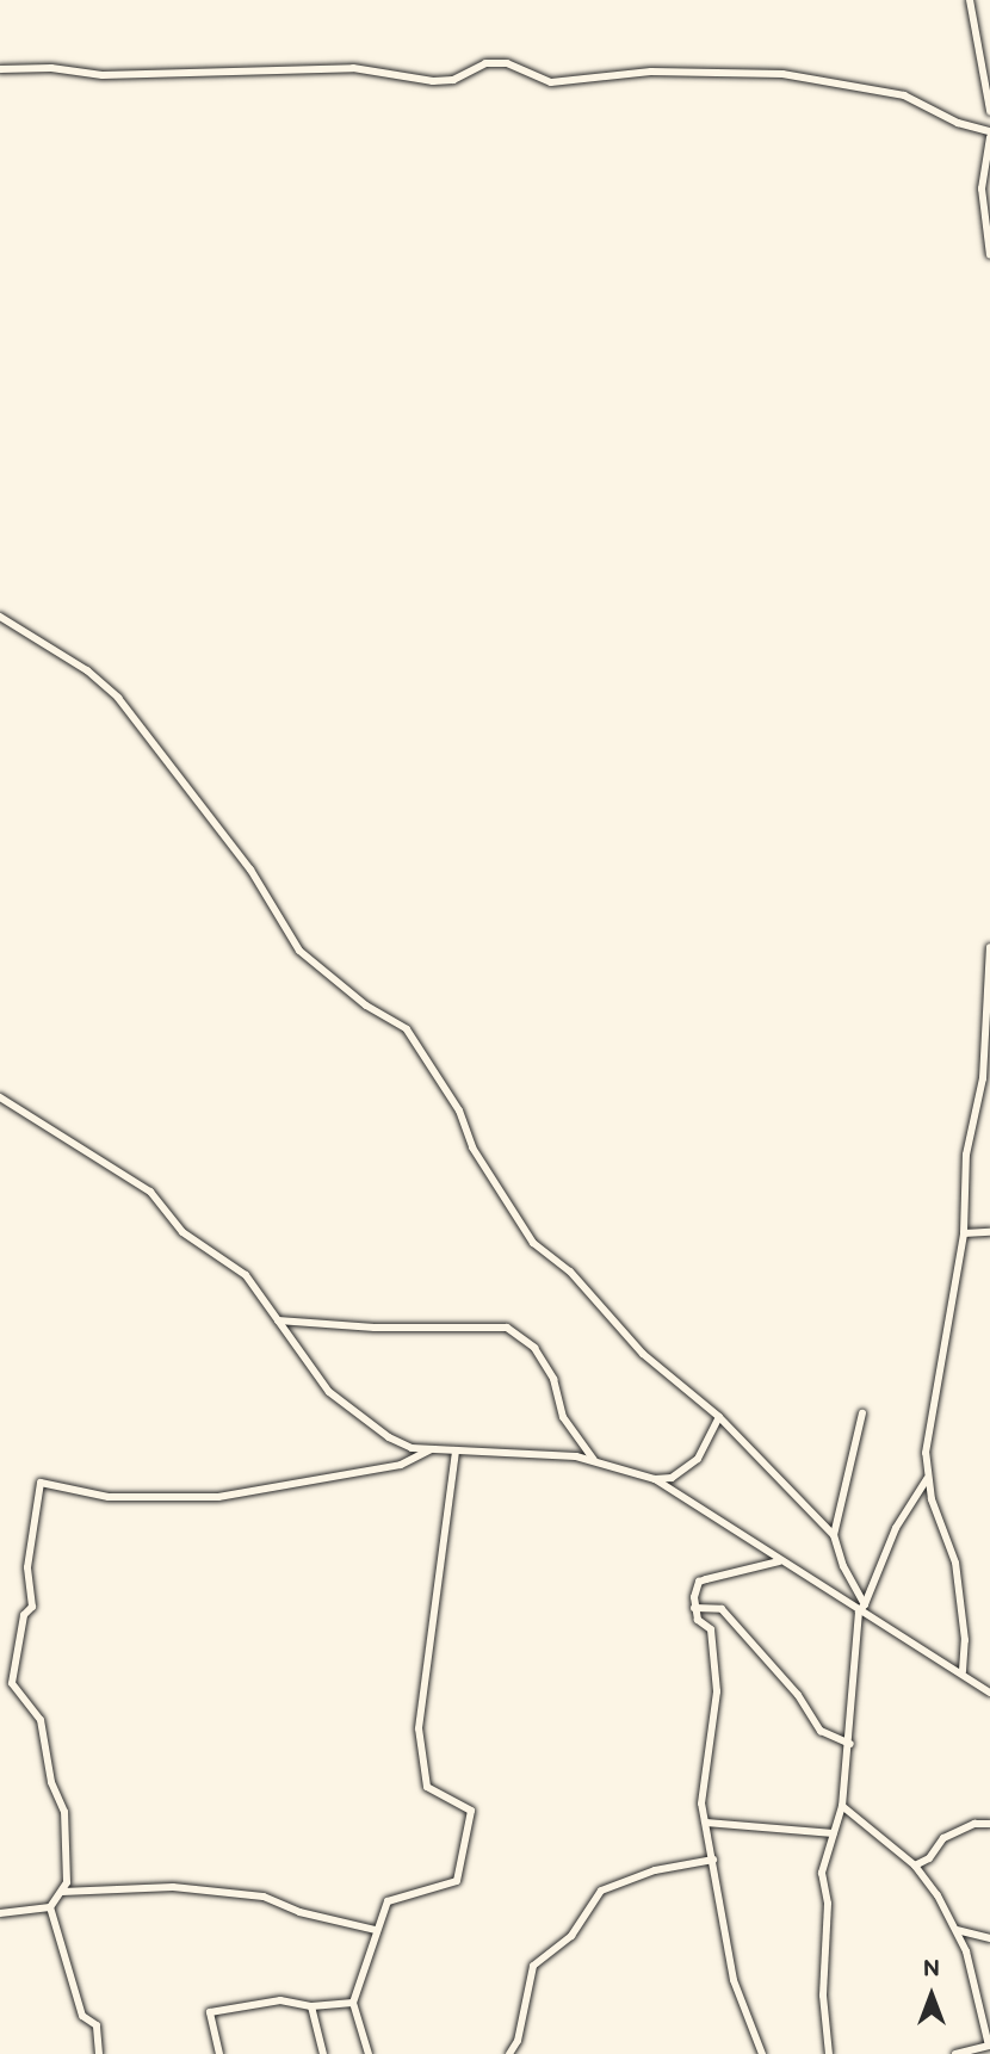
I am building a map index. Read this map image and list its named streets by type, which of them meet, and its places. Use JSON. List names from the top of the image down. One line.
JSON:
{"north":"top"}
